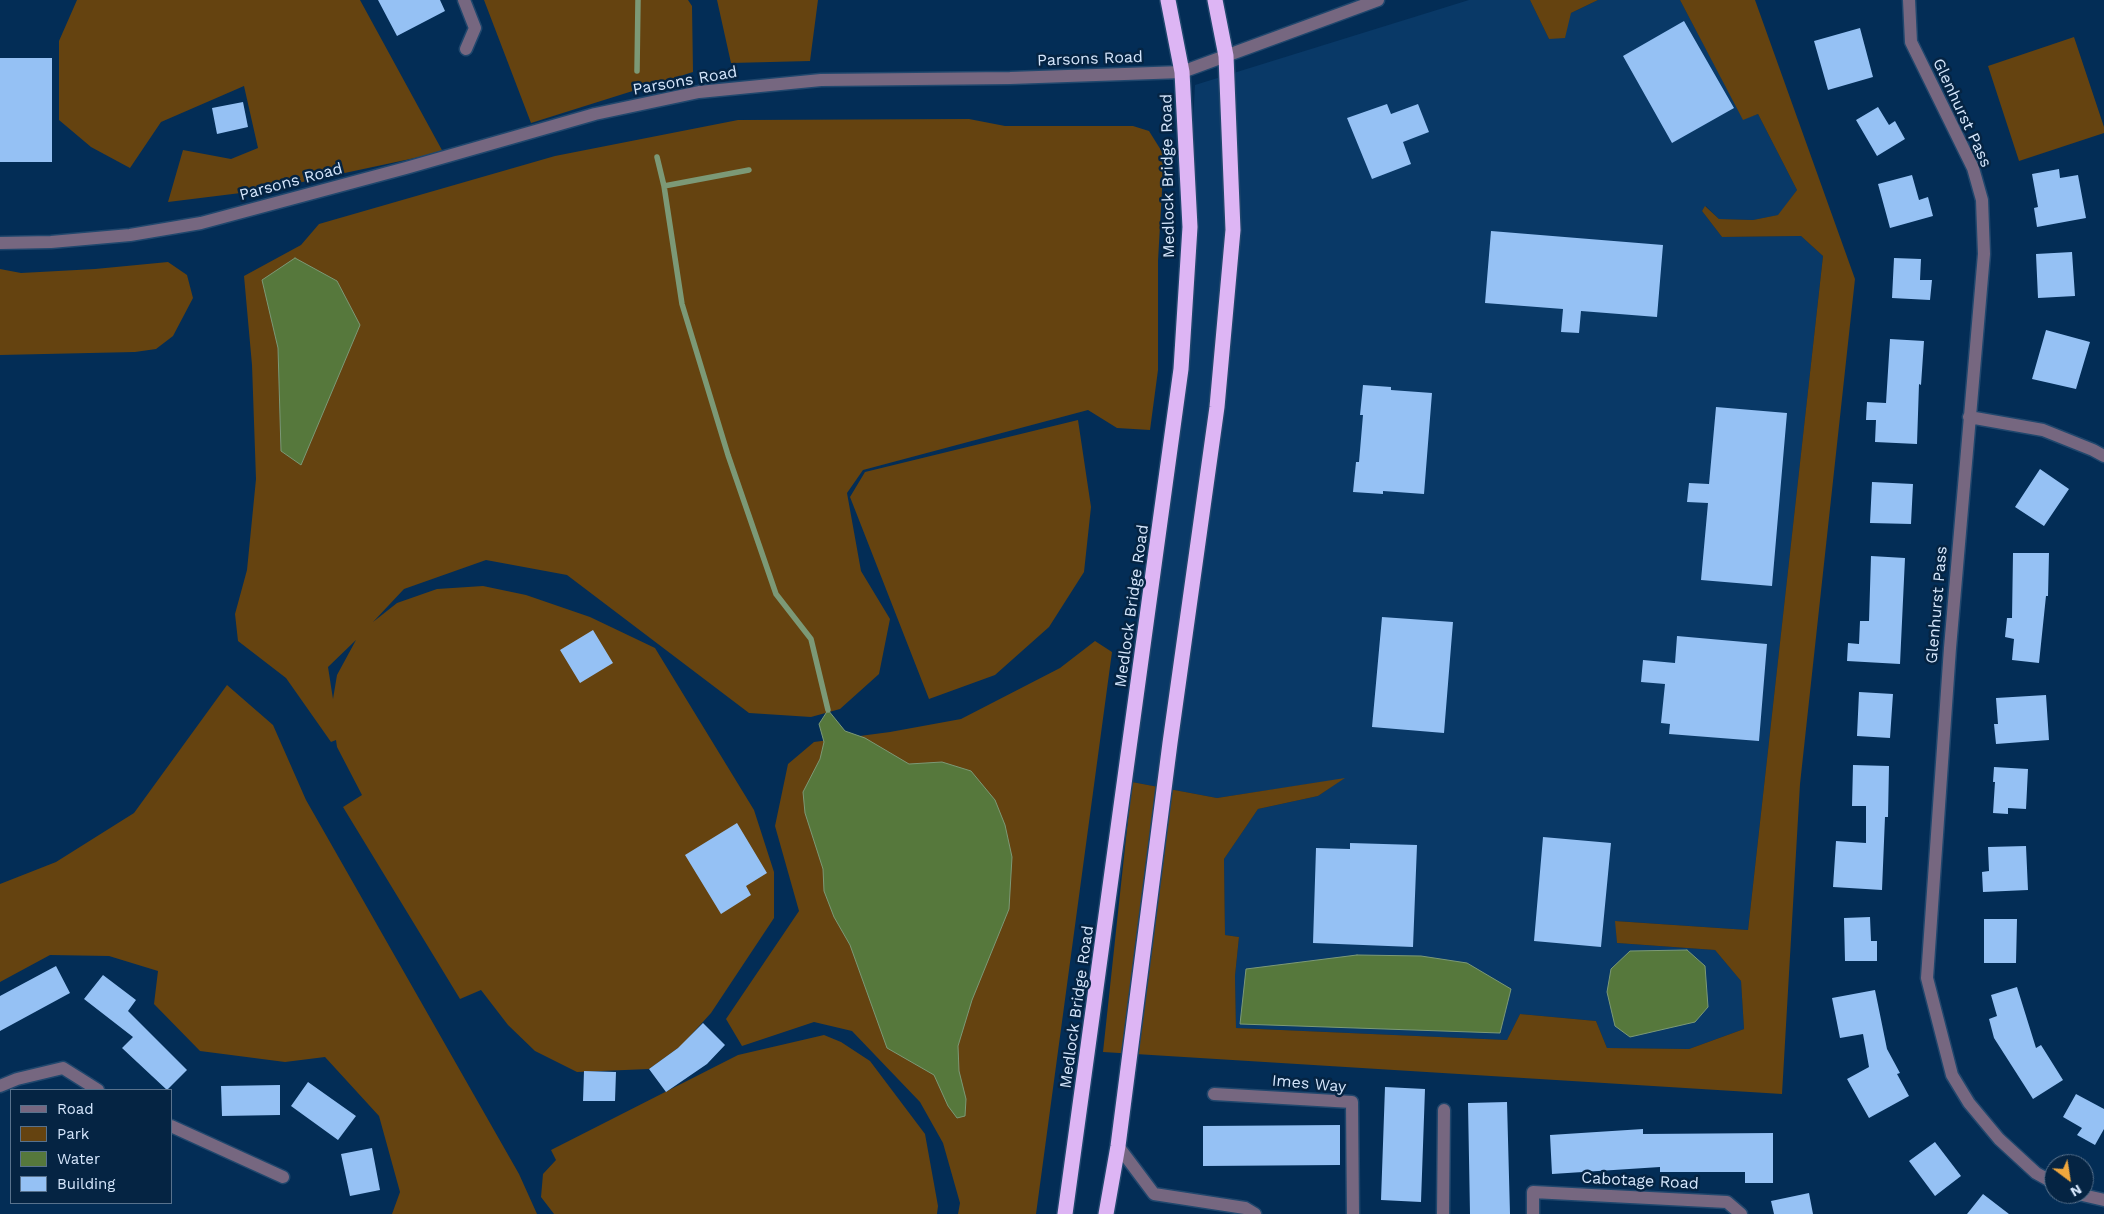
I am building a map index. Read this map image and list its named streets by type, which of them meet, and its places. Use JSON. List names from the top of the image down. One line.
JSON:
{"streets":{"highway":["Medlock Bridge Road"],"street":["Parsons Road","Glenhurst Pass","Imes Way","Cabotage Road"]},"crossings":[["Parsons Road","Medlock Bridge Road"]],"legend":["Road","Park","Water","Building"],"north":"bottom right"}
